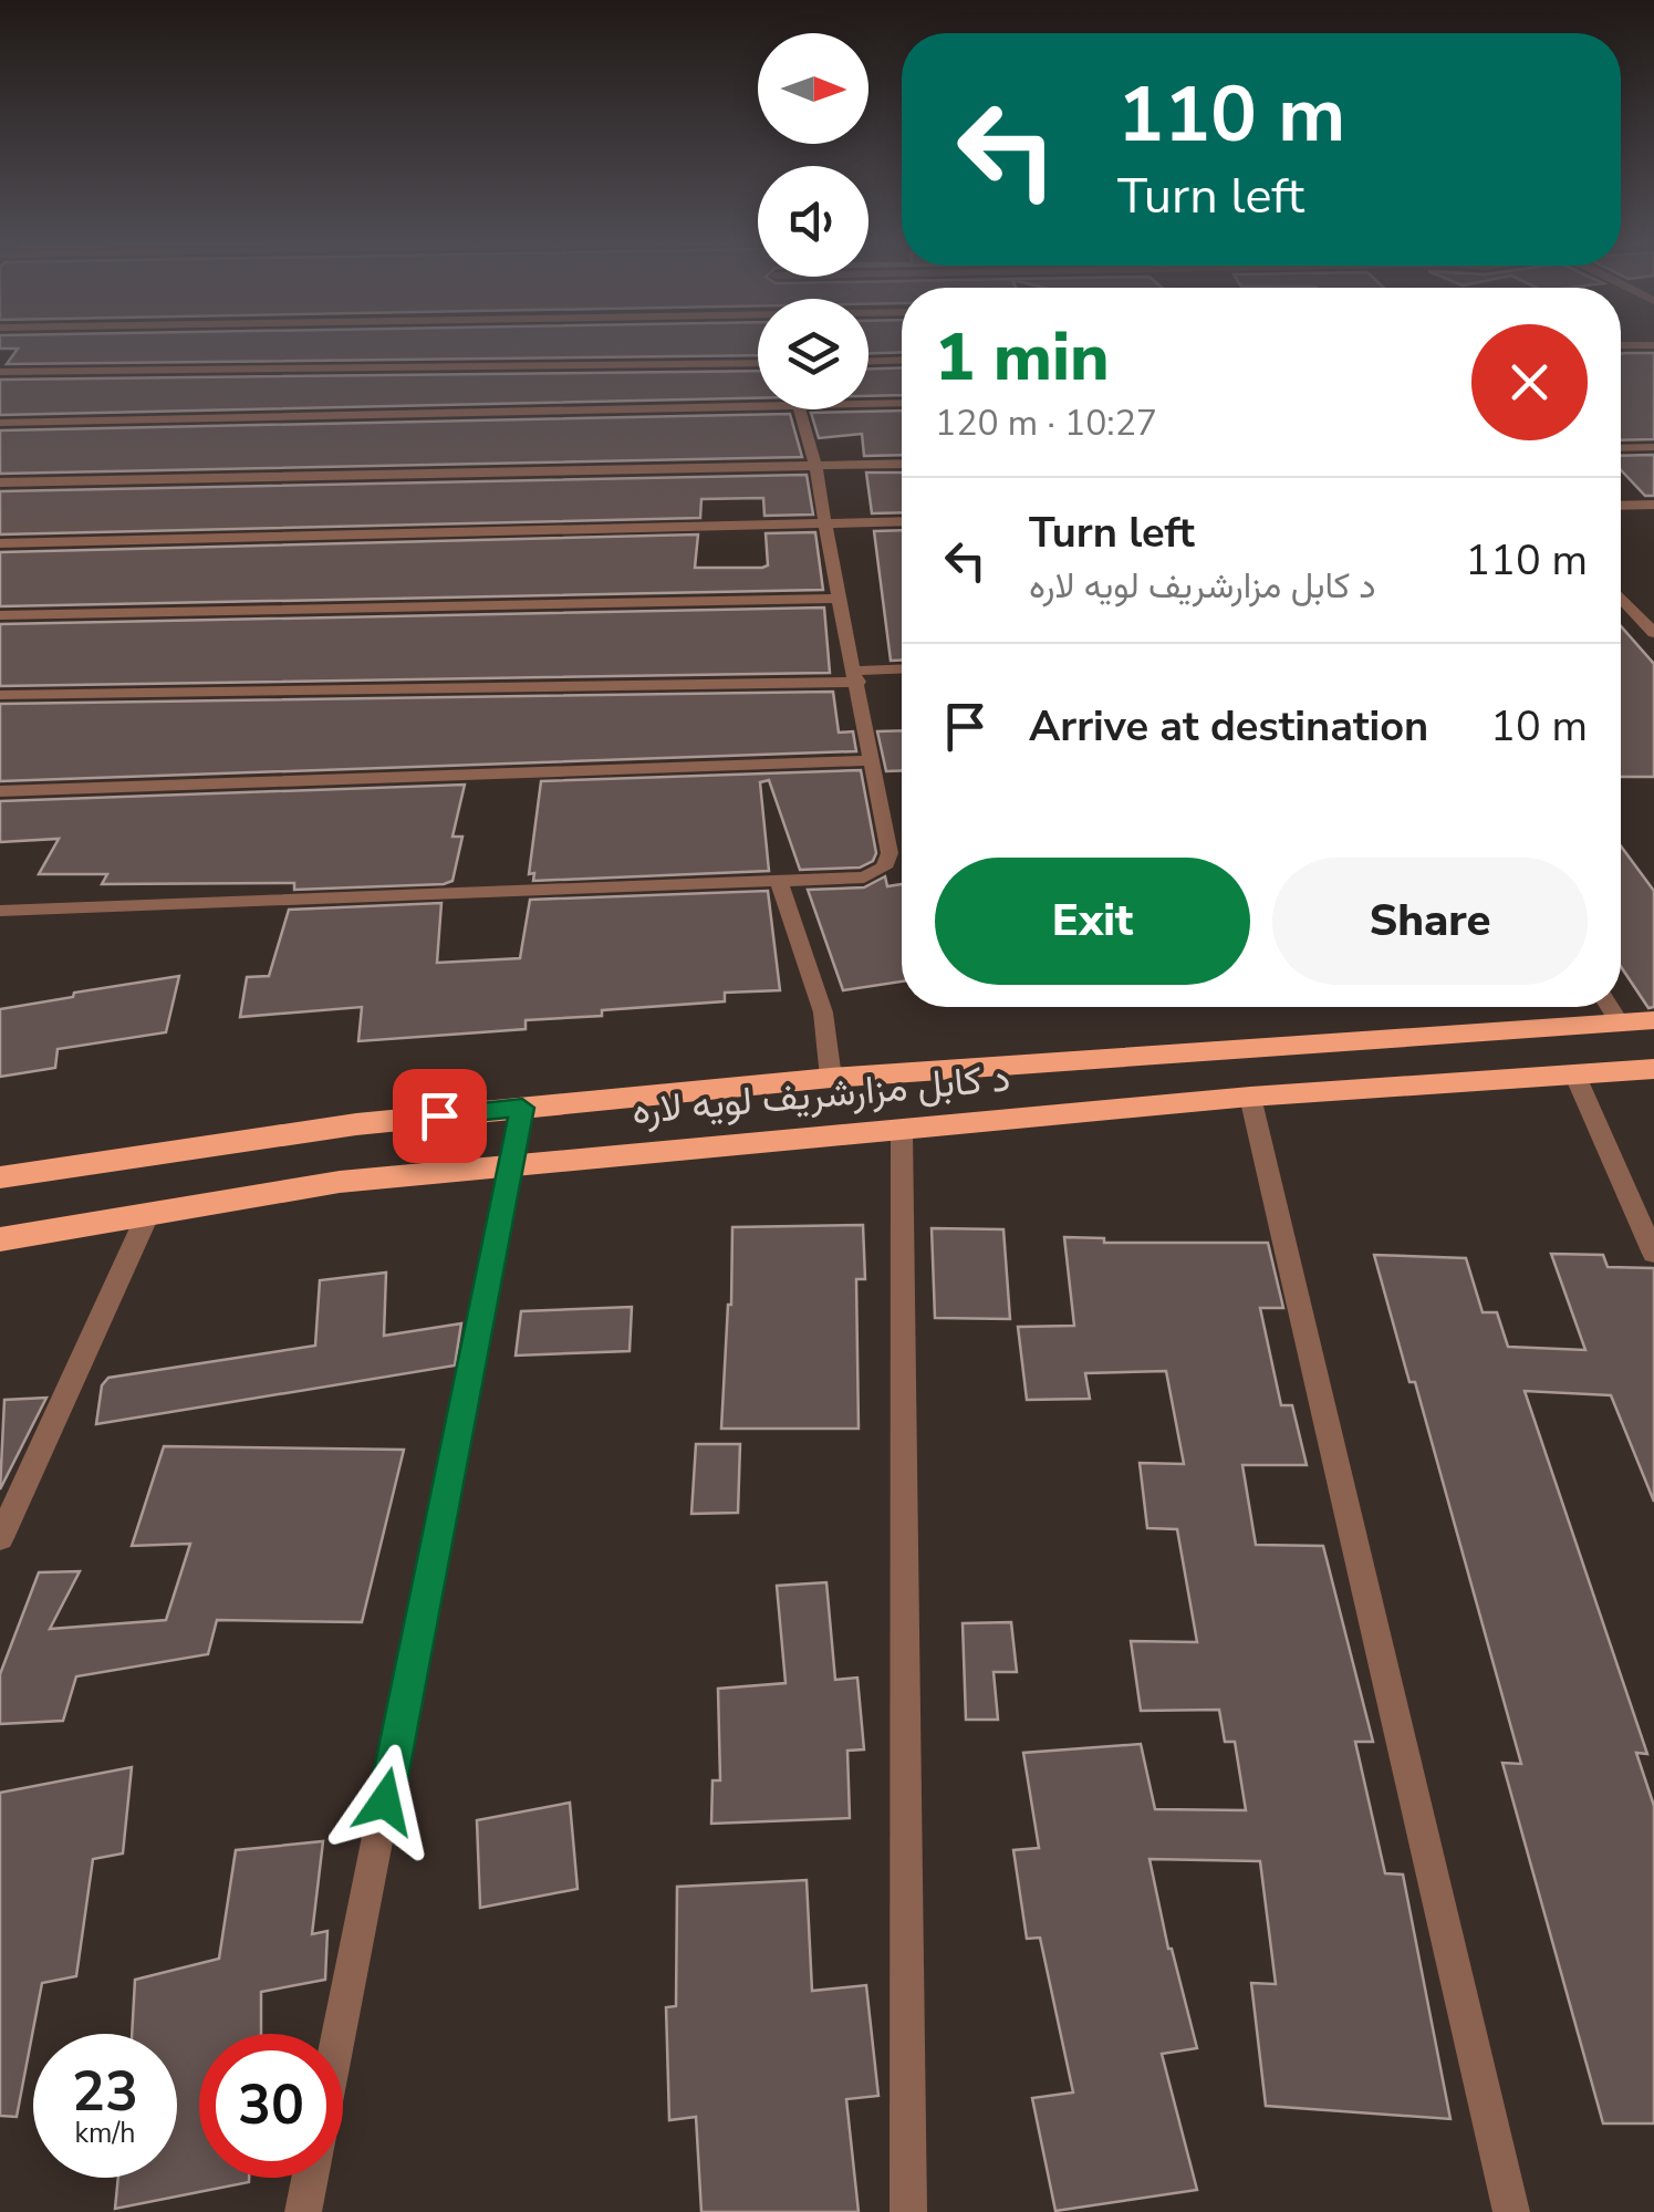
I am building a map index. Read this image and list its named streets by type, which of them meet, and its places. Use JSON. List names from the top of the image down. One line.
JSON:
{"streets":{"highway":["د کابل مزارشریف لویه لاره"]},"north":"right","page":{"turn":["110 m","Turn left"],"heading":["1 min","120 m · 10:27"],"list":[{"name":"Turn left","note":"د کابل مزارشریف لویه لاره","value":"110 m"},{"name":"Arrive at destination","value":"10 m"}],"buttons":["Exit","Share"],"speed":"23 km/h","limit":"30"}}
